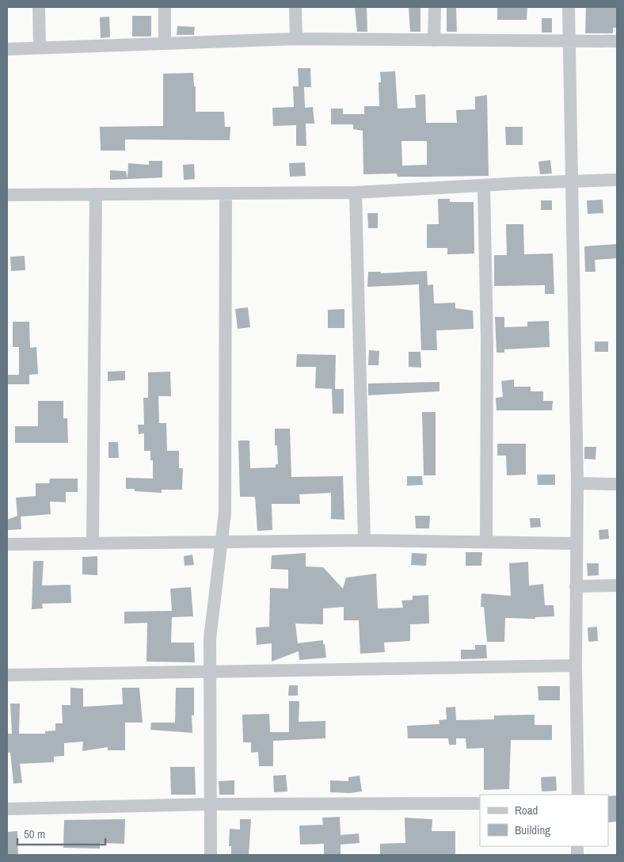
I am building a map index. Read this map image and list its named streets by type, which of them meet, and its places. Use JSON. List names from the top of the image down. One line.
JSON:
{"legend":["Road","Building"],"scale_bar":"50 m"}
